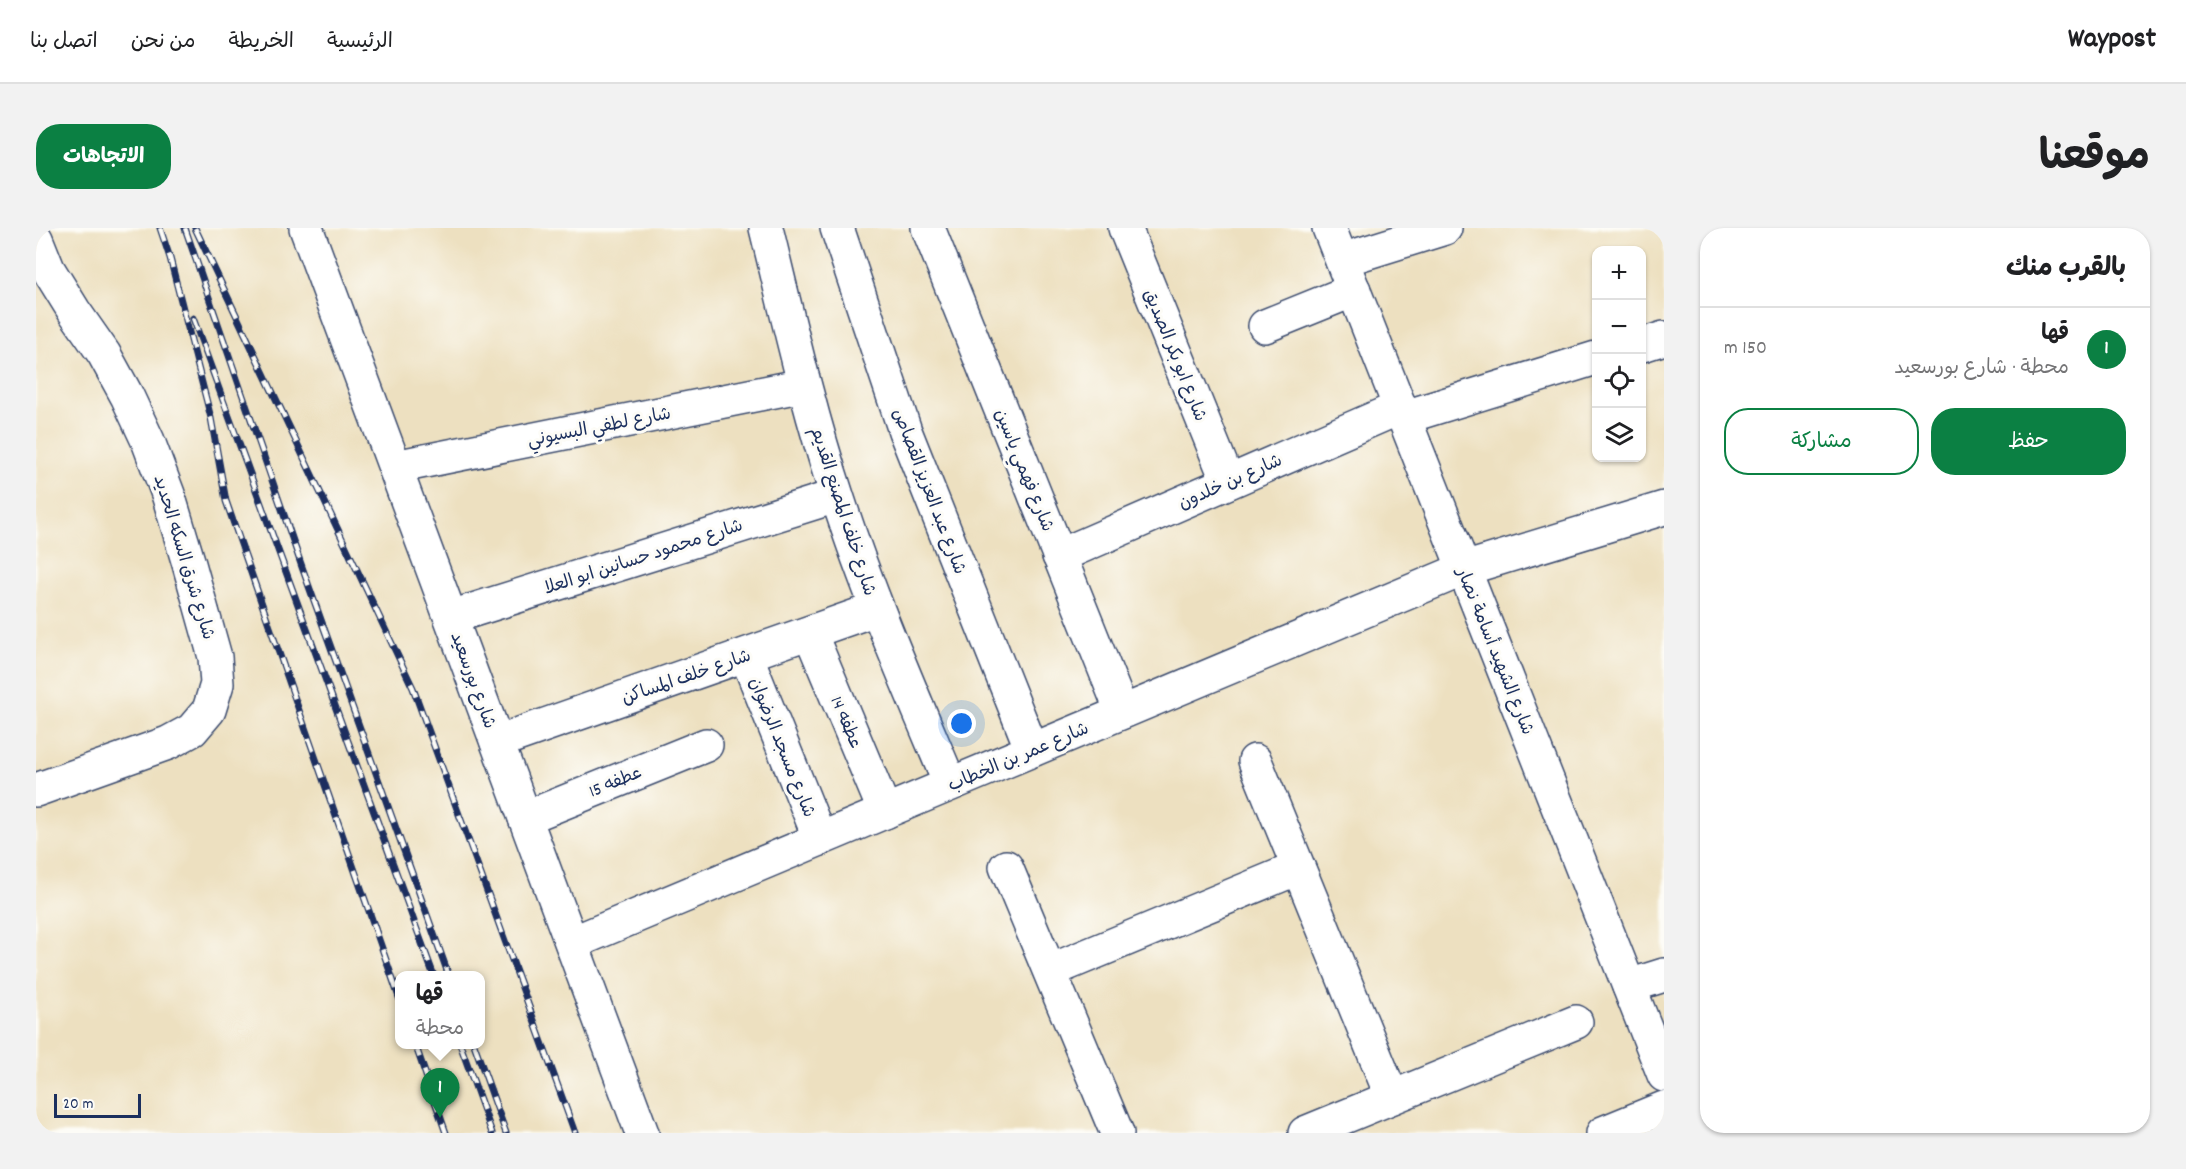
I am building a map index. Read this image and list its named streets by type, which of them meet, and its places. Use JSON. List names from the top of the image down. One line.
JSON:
{"streets":{"street":["شارع ابو بكر الصديق","شارع لطفي البسيوني","شارع فهمي ياسين","شارع بن خلدون","شارع عبد العزيز القصاص","شارع خلف المصنع القديم","شارع محمود حسانين ابو العلا","شارع شرق السكه الحديد","شارع الشهيد أسامة نصار","شارع خلف المساكن","شارع بورسعيد","عطفه 14","شارع مسجد الرضوان","شارع عمر بن الخطاب","عطفه 15"]},"crossings":[["شارع ابو بكر الصديق","شارع بن خلدون"],["شارع لطفي البسيوني","شارع خلف المصنع القديم"],["شارع لطفي البسيوني","شارع بورسعيد"],["شارع فهمي ياسين","شارع بن خلدون"],["شارع فهمي ياسين","شارع عمر بن الخطاب"],["شارع بن خلدون","شارع الشهيد أسامة نصار"],["شارع عبد العزيز القصاص","شارع عمر بن الخطاب"],["شارع خلف المصنع القديم","شارع محمود حسانين ابو العلا"],["شارع خلف المصنع القديم","شارع خلف المساكن"],["شارع خلف المصنع القديم","شارع عمر بن الخطاب"],["شارع محمود حسانين ابو العلا","شارع بورسعيد"],["شارع الشهيد أسامة نصار","شارع عمر بن الخطاب"],["شارع خلف المساكن","شارع بورسعيد"],["شارع خلف المساكن","عطفه 14"],["شارع خلف المساكن","شارع مسجد الرضوان"],["شارع بورسعيد","شارع عمر بن الخطاب"],["شارع بورسعيد","عطفه 15"],["عطفه 14","شارع عمر بن الخطاب"],["شارع مسجد الرضوان","شارع عمر بن الخطاب"]],"scale_bar":"20 m","page":{"header":"Waypost","nav":["الرئيسية","الخريطة","من نحن","اتصل بنا"],"title":"موقعنا","buttons":["الاتجاهات",["حفظ","مشاركة"]],"heading":"بالقرب منك","map_buttons":["+","−"],"list":[{"mark":"1","name":"قها","note":"محطة · شارع بورسعيد","value":"150 m"}],"popup":["قها","محطة"],"pins":"1","scale":"20 m"}}
